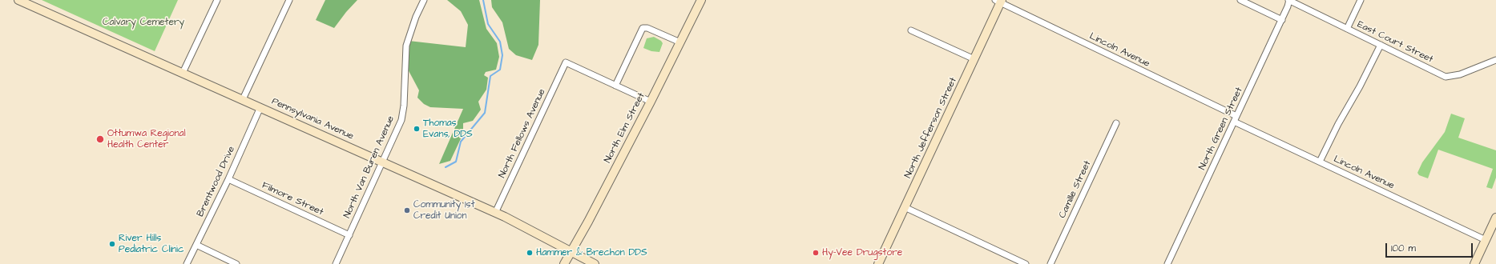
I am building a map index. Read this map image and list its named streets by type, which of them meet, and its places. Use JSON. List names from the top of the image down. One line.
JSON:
{"streets":{"main road":["Pennsylvania Avenue","North Elm Street","North Jefferson Street"],"street":["East Court Street","Lincoln Avenue","North Green Street","North Fellows Avenue","North Van Buren Avenue","Brentwood Drive","Camille Street","Filmore Street"]},"crossings":[["East Court Street","North Green Street"],["Lincoln Avenue","North Jefferson Street"],["Lincoln Avenue","North Green Street"],["Pennsylvania Avenue","North Elm Street"],["Pennsylvania Avenue","North Fellows Avenue"],["Pennsylvania Avenue","North Van Buren Avenue"],["Pennsylvania Avenue","Brentwood Drive"],["North Van Buren Avenue","Filmore Street"],["Brentwood Drive","Filmore Street"]],"parks":["Calvary Cemetery"],"places":["Thomas Evans, DDS","Ottumwa Regional Health Center","Community 1st Credit Union","River Hills Pediatric Clinic","Hammer & Brechon DDS","Hy-Vee Drugstore"],"scale_bar":"100 m"}
